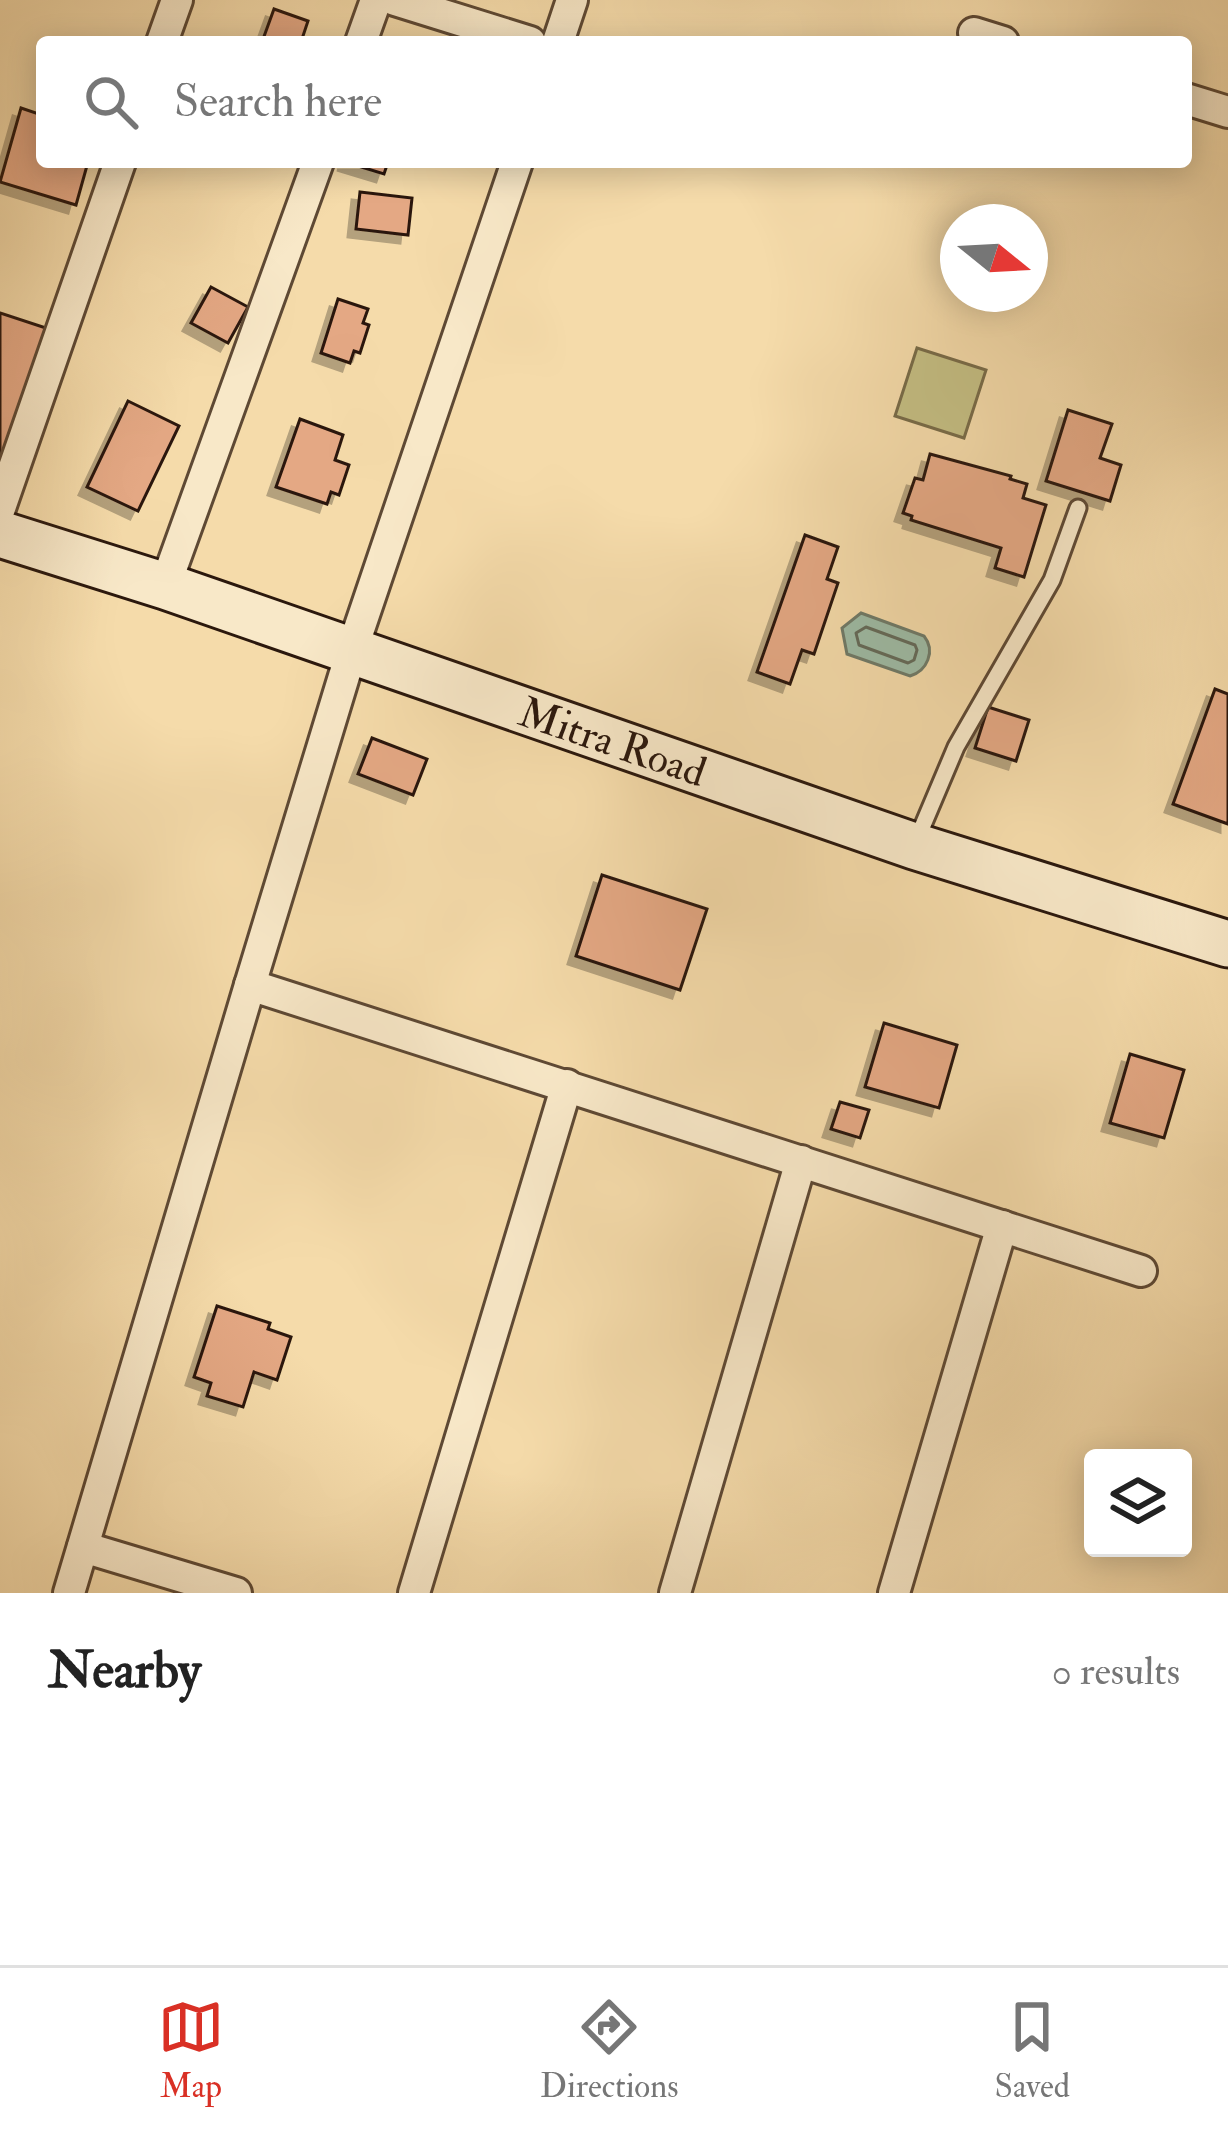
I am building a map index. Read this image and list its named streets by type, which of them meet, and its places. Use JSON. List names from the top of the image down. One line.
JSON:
{"streets":{"street":["Mitra Road"]},"north":"right","page":{"search":"Search here","heading":["Nearby","0 results"],"nav":["Map","Directions","Saved"]}}
